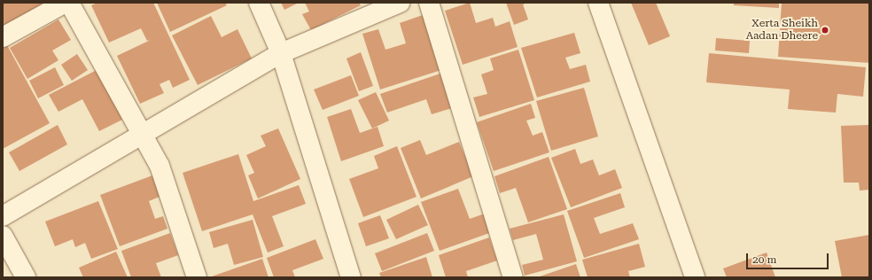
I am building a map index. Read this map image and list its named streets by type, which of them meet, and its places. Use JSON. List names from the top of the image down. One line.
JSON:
{"places":["Xerta Sheikh Aadan Dheere"],"scale_bar":"20 m"}
